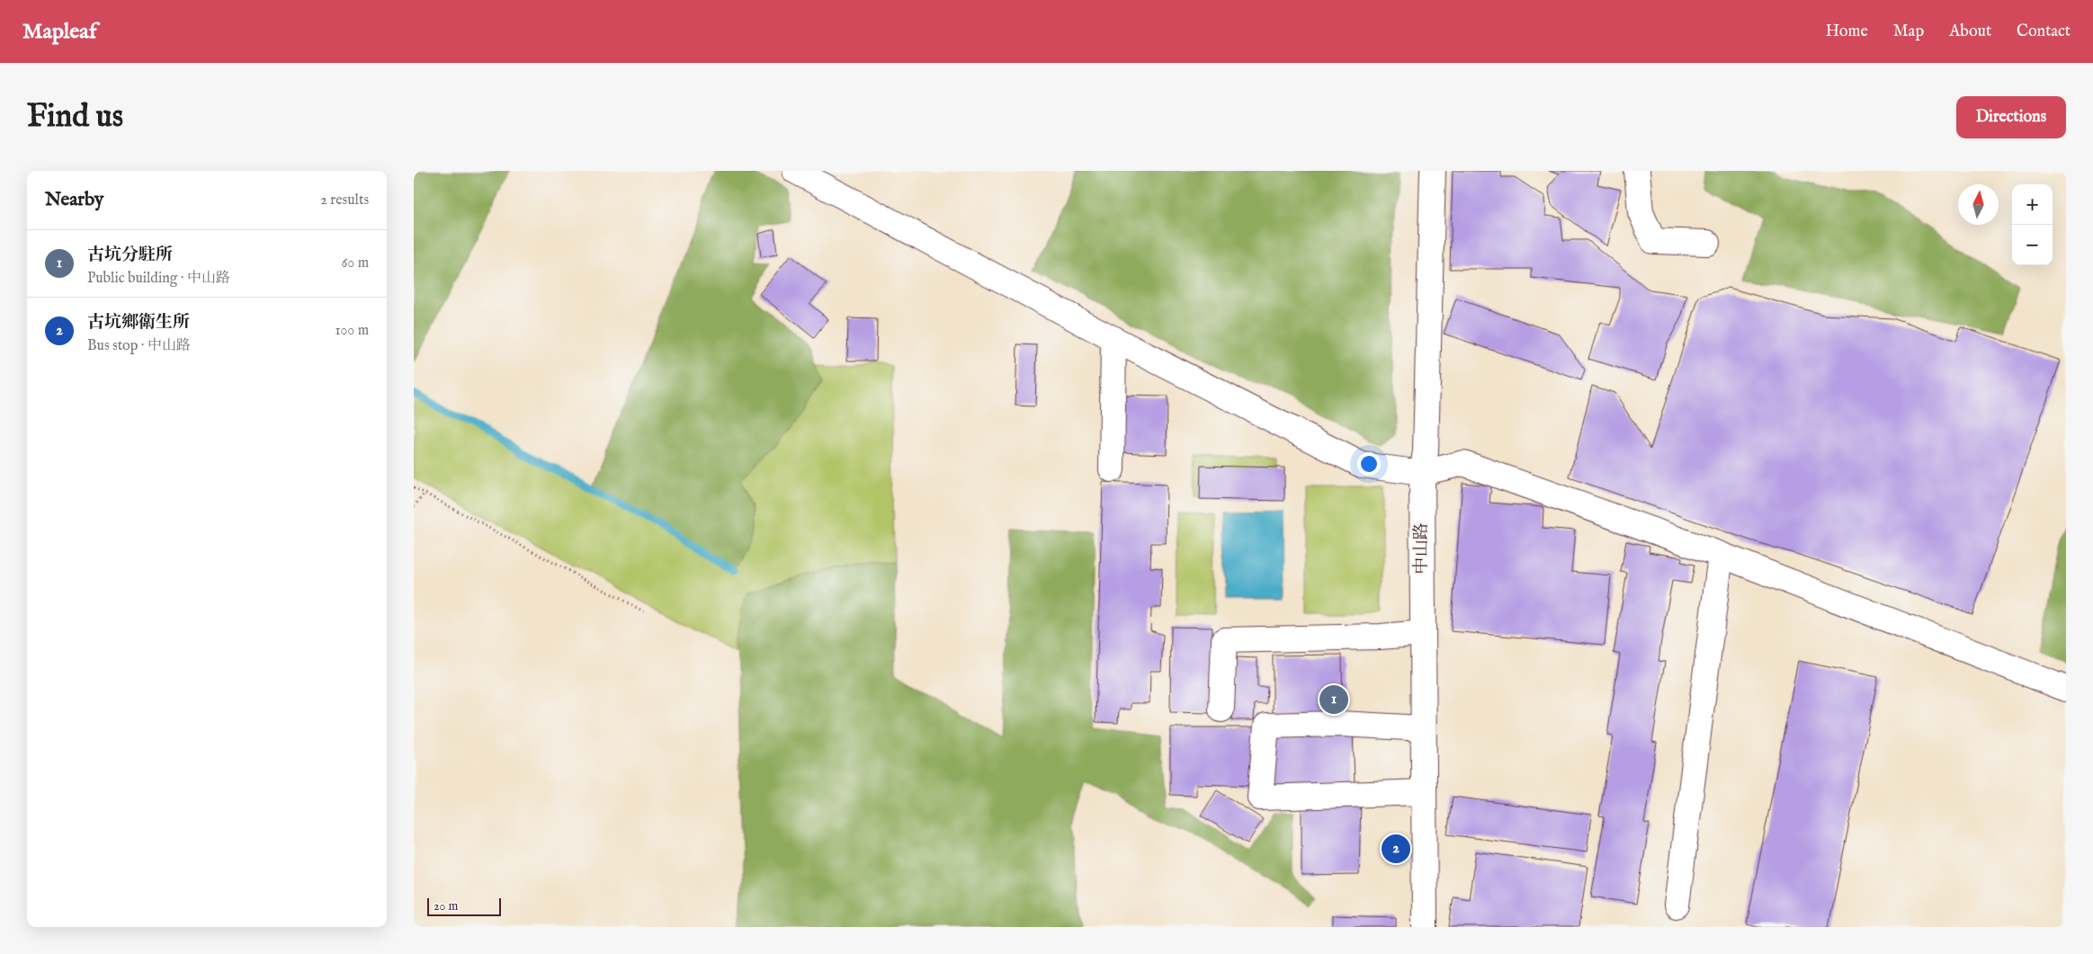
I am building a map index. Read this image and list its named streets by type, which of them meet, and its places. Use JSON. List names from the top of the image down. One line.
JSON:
{"streets":{"street":["中山路"]},"scale_bar":"20 m","north":"top","page":{"header":"Mapleaf","nav":["Home","Map","About","Contact"],"buttons":"Directions","title":"Find us","heading":["Nearby","2 results"],"map_buttons":["+","−"],"list":[{"mark":"1","name":"古坑分駐所","note":"Public building · 中山路","value":"60 m"},{"mark":"2","name":"古坑鄉衛生所","note":"Bus stop · 中山路","value":"100 m"}],"pins":["1","2"],"scale":"20 m"}}
